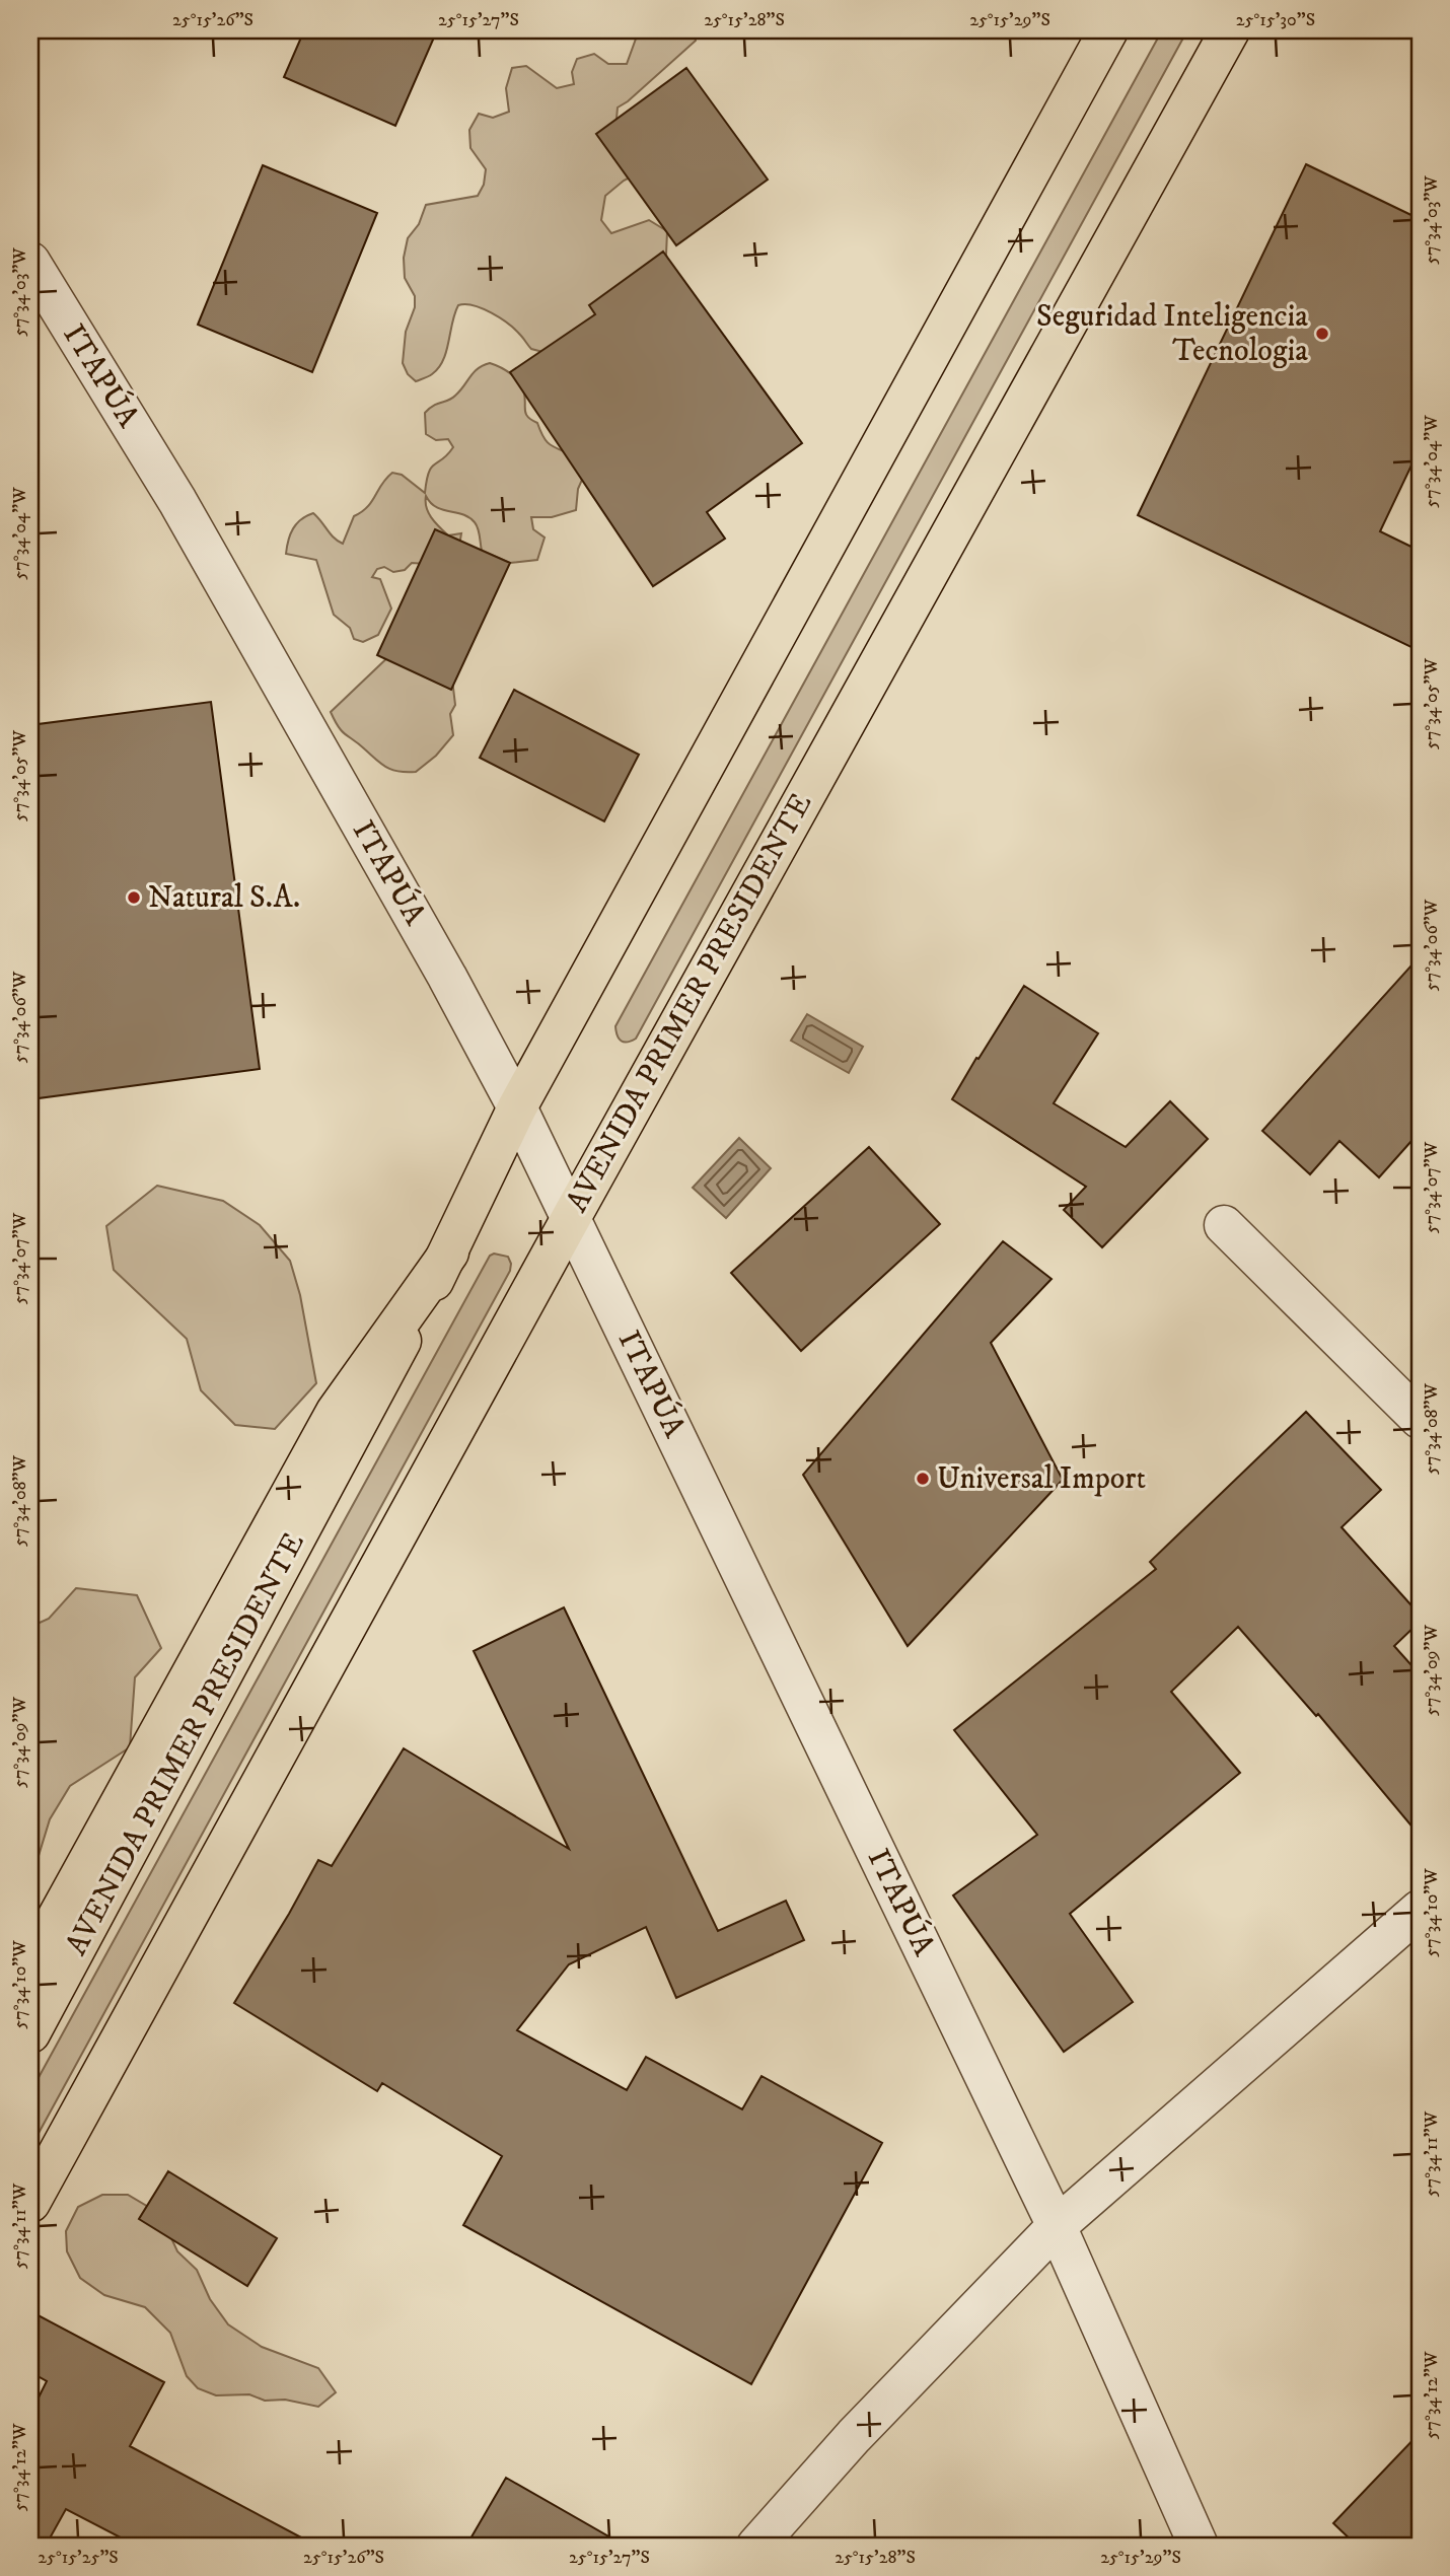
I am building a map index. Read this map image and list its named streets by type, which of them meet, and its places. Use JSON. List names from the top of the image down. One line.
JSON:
{"streets":{"main road":["AVENIDA PRIMER PRESIDENTE"],"street":["ITAPÚA"]},"crossings":[["ITAPÚA","AVENIDA PRIMER PRESIDENTE"]],"places":["Seguridad Inteligencia Tecnologia","Natural S.A.","Universal Import"],"coordinates":["25°15'26\"S","25°15'27\"S","25°15'28\"S","25°15'29\"S","25°15'30\"S","57°34'03\"W","57°34'04\"W","57°34'05\"W","57°34'06\"W","57°34'07\"W","57°34'08\"W","57°34'09\"W","57°34'10\"W","57°34'11\"W","57°34'12\"W","25°15'25\"S"]}
